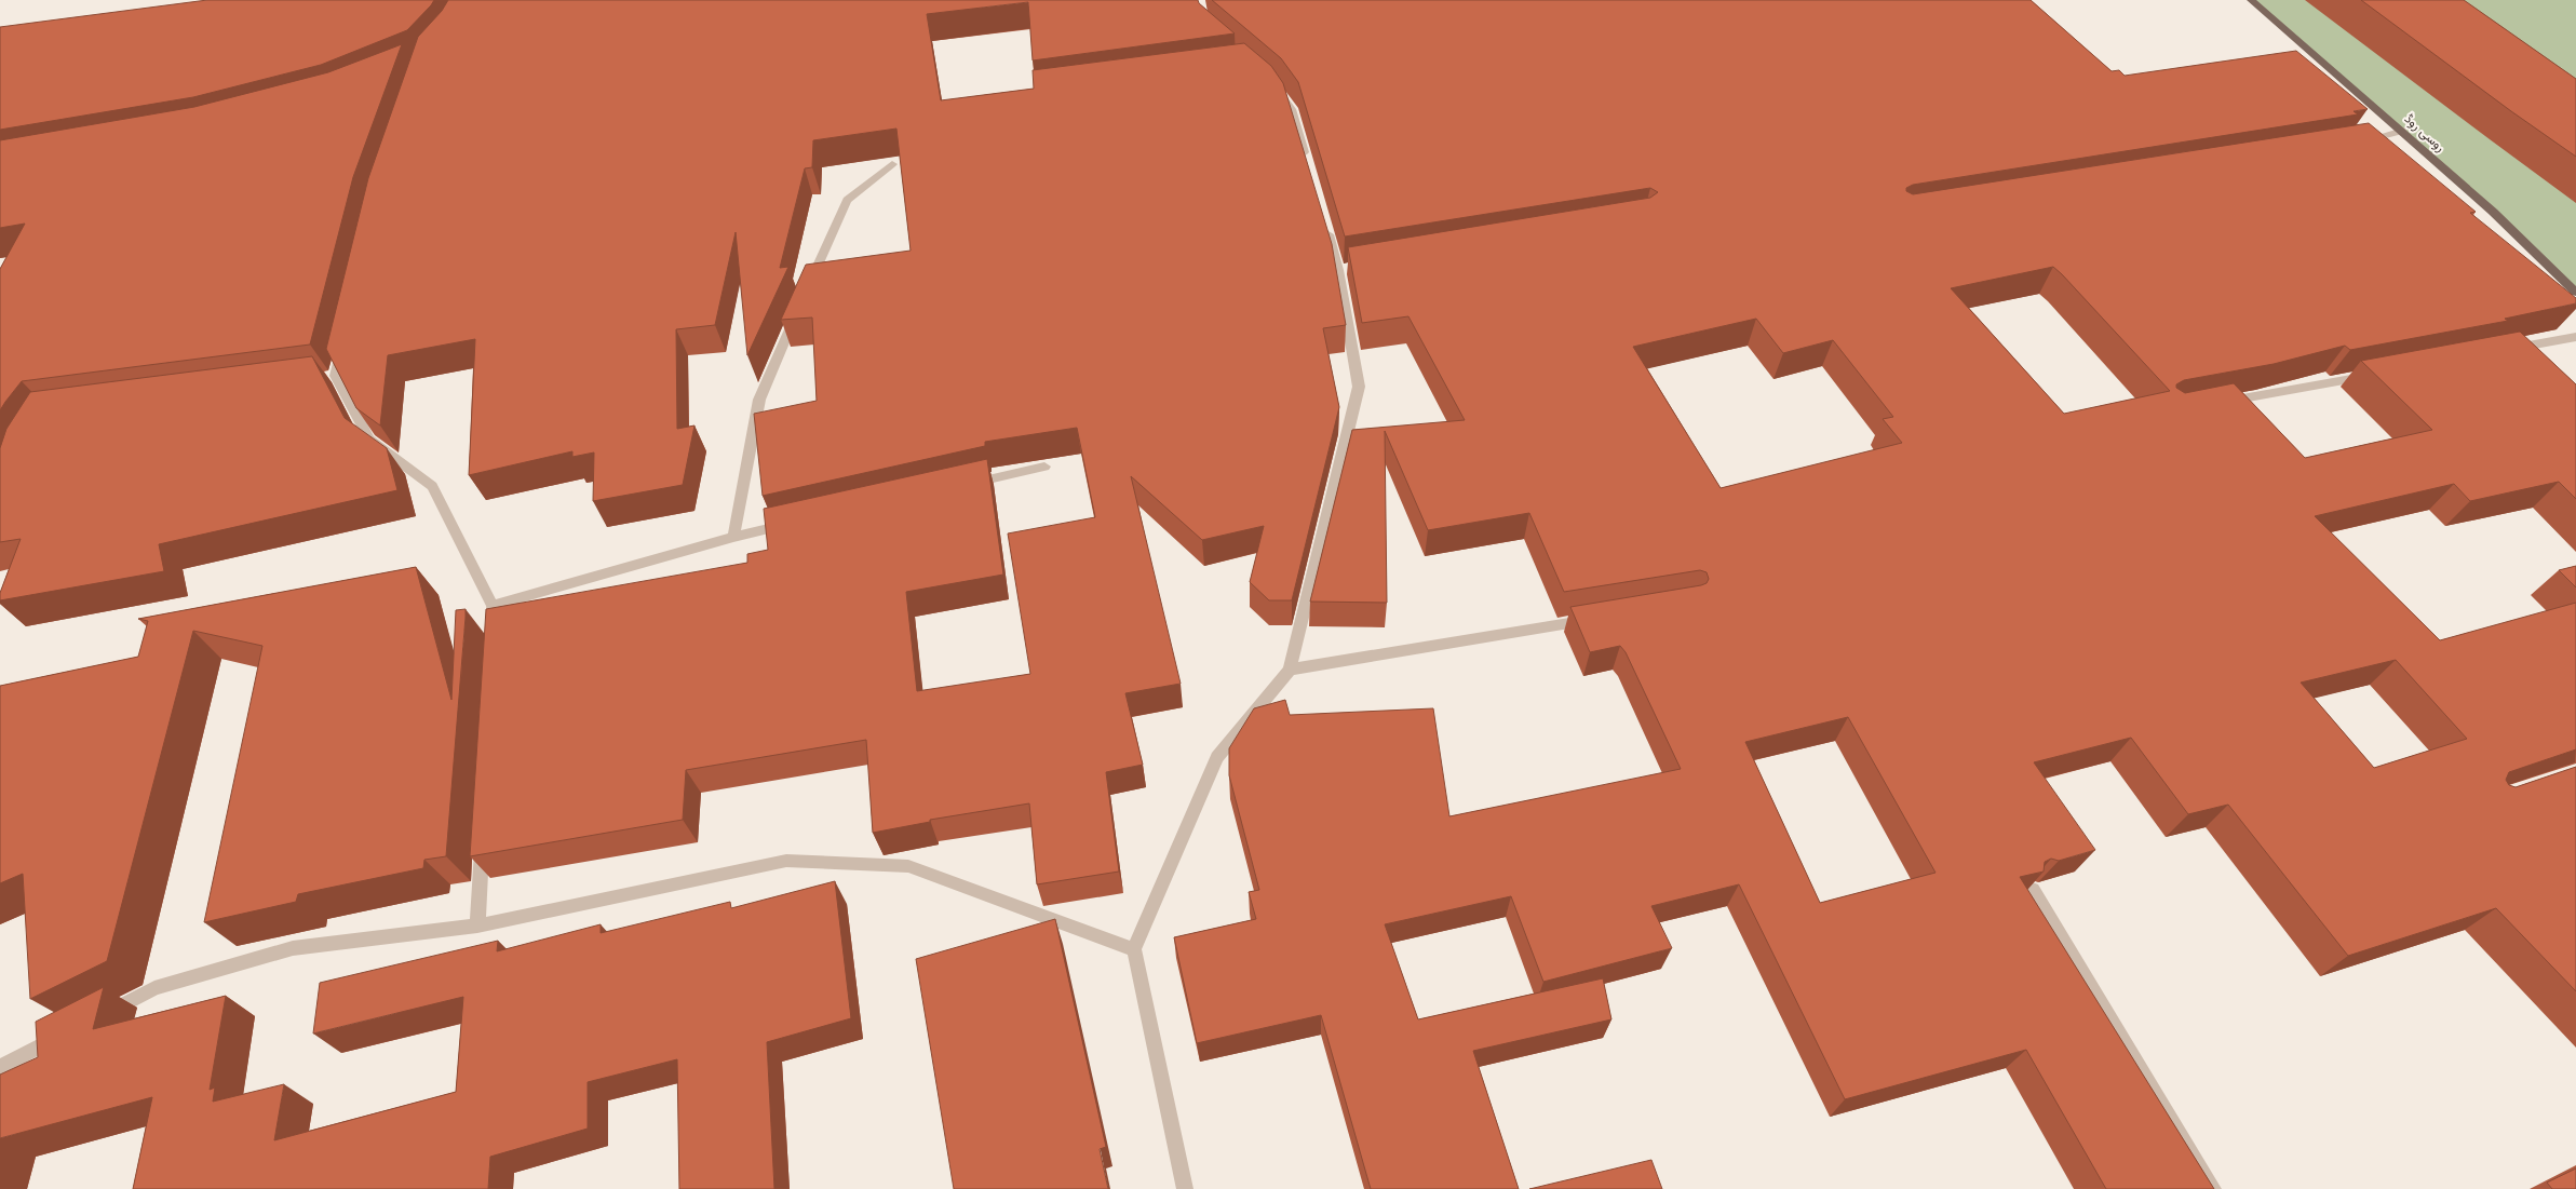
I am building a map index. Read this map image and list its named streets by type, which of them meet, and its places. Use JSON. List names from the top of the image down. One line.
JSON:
{"streets":{"main road":["روسی روڈ"]}}
